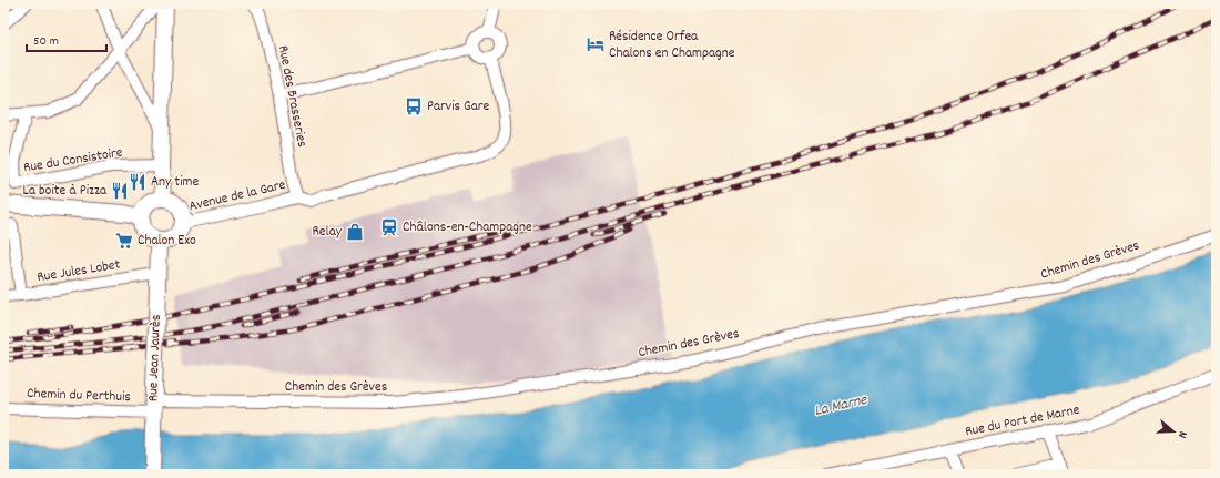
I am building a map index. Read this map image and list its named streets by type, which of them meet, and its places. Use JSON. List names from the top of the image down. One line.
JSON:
{"streets":{"main road":["Rue Jean Jaurès"],"street":["Rue des Brasseries","Rue du Consistoire","Avenue de la Gare","Chemin des Grèves","Rue Jules Lobet","Chemin du Perthuis","Rue du Port de Marne"]},"crossings":[["Rue des Brasseries","Avenue de la Gare"],["Avenue de la Gare","Rue Jean Jaurès"],["Chemin des Grèves","Rue Jean Jaurès"],["Chemin des Grèves","Chemin du Perthuis"],["Rue Jules Lobet","Rue Jean Jaurès"],["Rue Jean Jaurès","Chemin du Perthuis"]],"water":["La Marne"],"places":{"hotel":["Résidence Orfea Chalons en Champagne"],"bus stop":["Parvis Gare"],"restaurant":["Any time","La boite à Pizza"],"station":["Châlons-en-Champagne"],"shop":["Relay"],"supermarket":["Chalon Exo"]},"scale_bar":"50 m","north":"right"}
